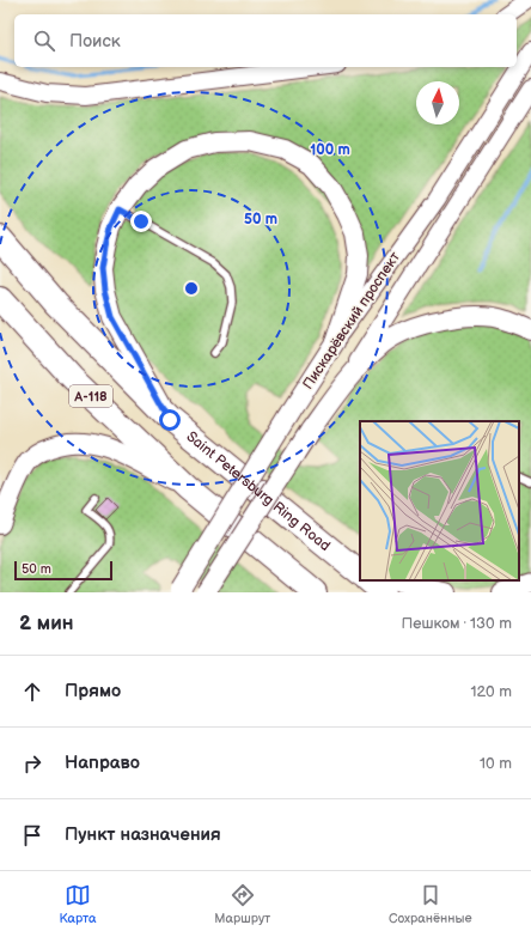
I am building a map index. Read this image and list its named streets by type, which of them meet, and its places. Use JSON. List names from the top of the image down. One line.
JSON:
{"streets":{"highway":["А-118","Saint Petersburg Ring Road"],"main road":["Пискарёвский проспект"]},"scale_bar":"50 m","north":"top","page":{"search":"Поиск","scale":"50 m","heading":["2 мин","Пешком · 130 m"],"list":[["Прямо","120 m"],["Направо","10 m"],"Пункт назначения"],"nav":["Карта","Маршрут","Сохранённые"]},"rings":["100 m","50 m"]}
